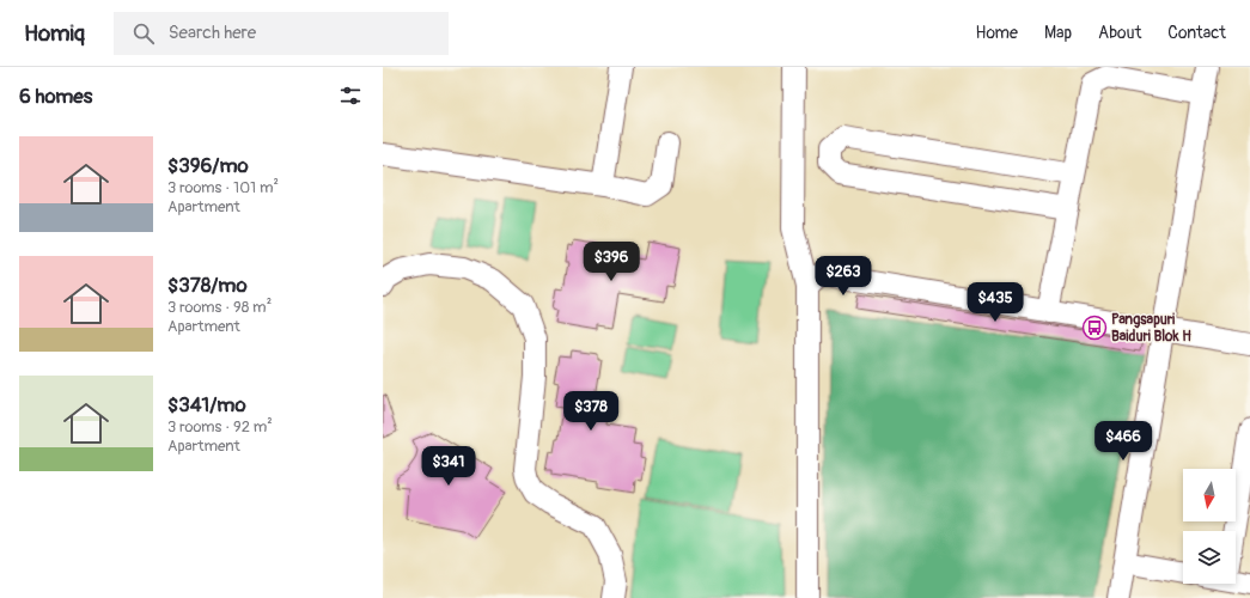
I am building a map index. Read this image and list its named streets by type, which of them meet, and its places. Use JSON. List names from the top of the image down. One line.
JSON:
{"places":{"bus stop":["Pangsapuri Baiduri Blok H"]},"north":"bottom","page":{"header":"Homiq","search":"Search here","nav":["Home","Map","About","Contact"],"heading":"6 homes","list":[{"name":"$396/mo","note":"3 rooms · 101 m² · Apartment"},{"name":"$378/mo","note":"3 rooms · 98 m² · Apartment"},{"name":"$341/mo","note":"3 rooms · 92 m² · Apartment"}],"price":["$396","$263","$435","$378","$466","$341"]}}
